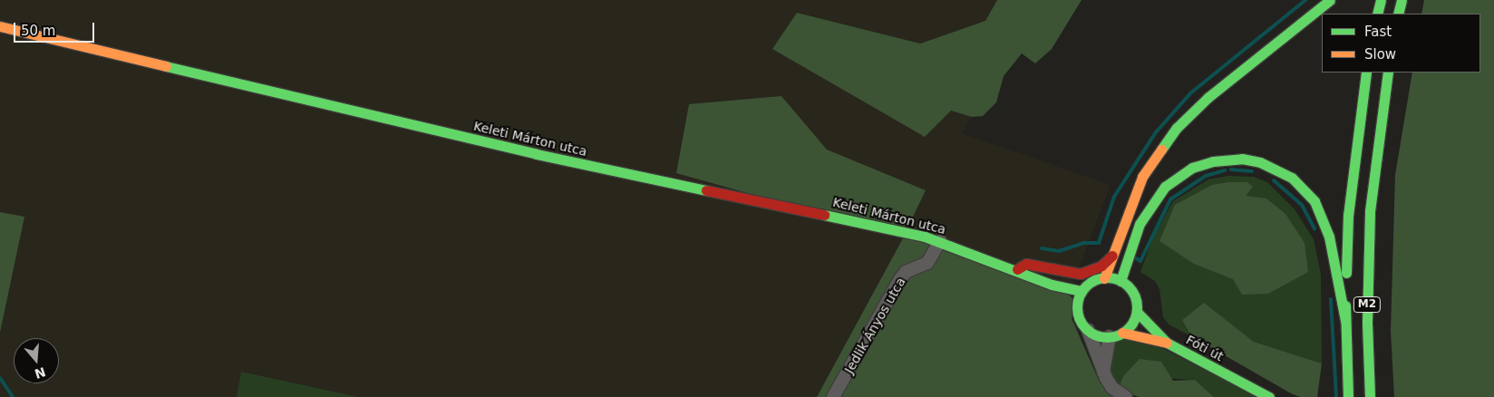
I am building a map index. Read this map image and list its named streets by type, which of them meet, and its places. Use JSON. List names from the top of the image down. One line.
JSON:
{"streets":{"main road":["Keleti Márton utca","M2","Fóti út"],"street":["Jedlik Ányos utca"]},"crossings":[["Keleti Márton utca","Jedlik Ányos utca"],["Keleti Márton utca","Fóti út"]],"legend":["Fast","Slow"],"scale_bar":"50 m","north":"bottom"}
